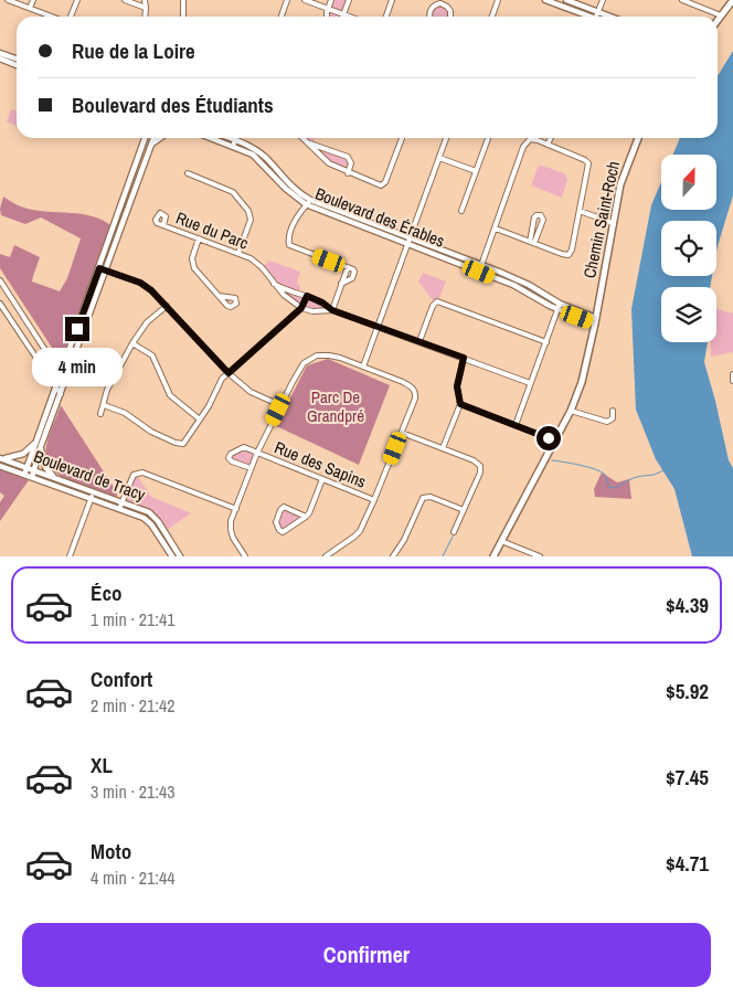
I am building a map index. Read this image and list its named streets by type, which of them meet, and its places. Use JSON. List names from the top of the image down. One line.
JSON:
{"streets":{"main road":["Chemin Saint-Roch"],"street":["Boulevard des Érables","Rue du Parc","Rue des Sapins","Boulevard de Tracy"]},"crossings":[["Boulevard des Érables","Chemin Saint-Roch"]],"parks":["Parc De Grandpré"],"north":"top","page":{"banner":["Rue de la Loire","Boulevard des Étudiants"],"bubble":"4 min","list":[{"name":"Éco","note":"1 min · 21:41","value":"$4.39"},{"name":"Confort","note":"2 min · 21:42","value":"$5.92"},{"name":"XL","note":"3 min · 21:43","value":"$7.45"},{"name":"Moto","note":"4 min · 21:44","value":"$4.71"}],"buttons":"Confirmer"}}
